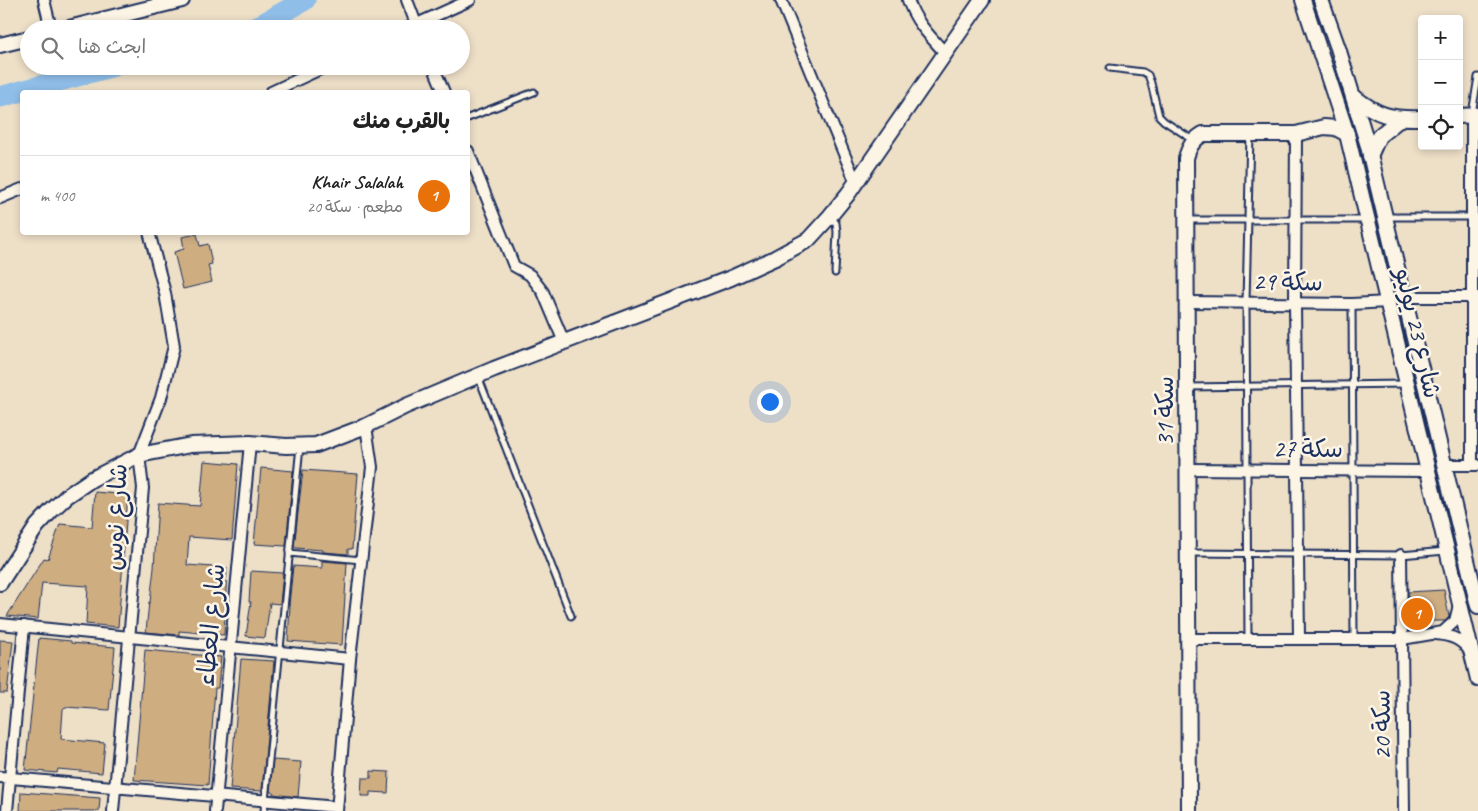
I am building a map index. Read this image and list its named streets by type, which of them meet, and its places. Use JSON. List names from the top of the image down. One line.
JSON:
{"streets":{"street":["سكة 29","شارع 23 يوليو","سكة 31","سكة 27","شارع نوس","شارع العطاء","سكة 20"]},"crossings":[["سكة 29","شارع 23 يوليو"],["سكة 29","سكة 31"],["شارع 23 يوليو","سكة 27"],["سكة 31","سكة 27"]],"page":{"map_buttons":["+","−"],"search":"ابحث هنا","heading":"بالقرب منك","list":[{"mark":"1","name":"Khair Salalah","note":"مطعم · سكة 20","value":"400 m"}],"pins":"1"}}
